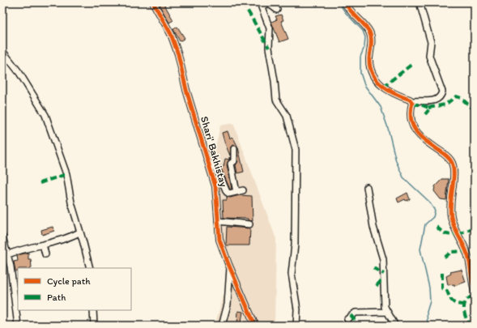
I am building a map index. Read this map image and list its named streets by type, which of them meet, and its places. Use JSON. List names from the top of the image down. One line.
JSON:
{"streets":{"street":["Shari' Bakhistay"]},"legend":["Cycle path","Path"]}
